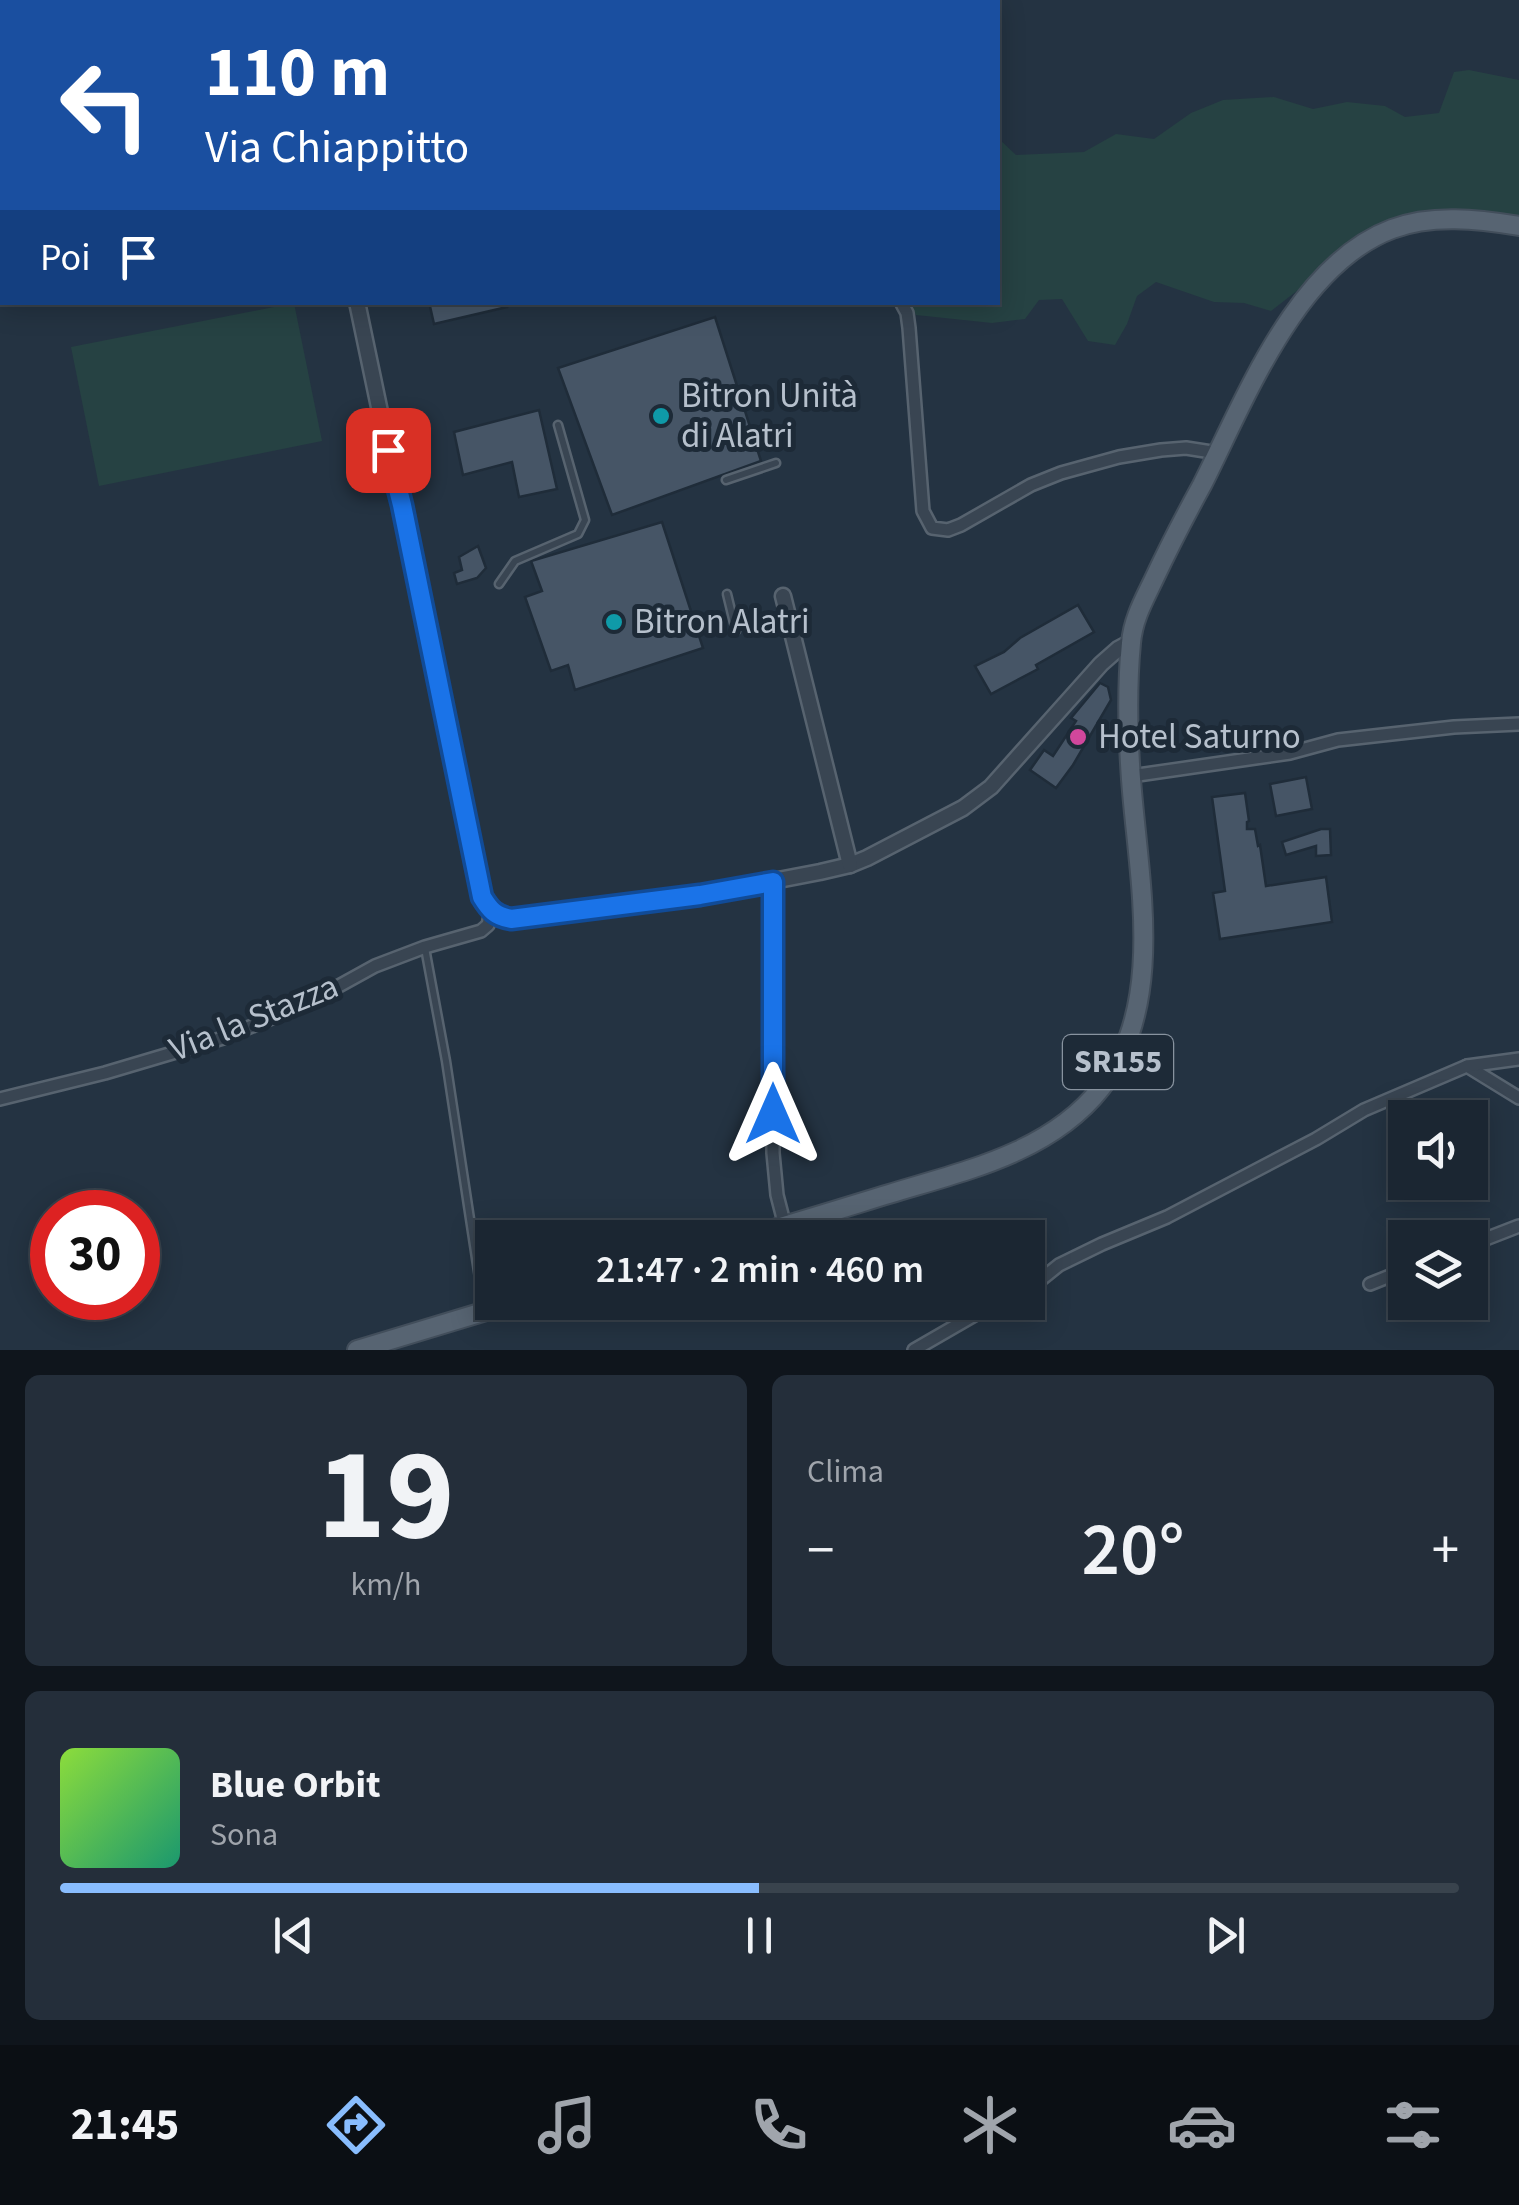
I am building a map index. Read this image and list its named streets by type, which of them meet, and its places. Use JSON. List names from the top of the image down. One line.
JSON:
{"streets":{"main road":["SR155"],"street":["Via la Stazza"]},"places":["Bitron Unità di Alatri","Bitron Alatri","Hotel Saturno"],"page":{"turn":["110 m","Via Chiappitto"],"then":"Poi","limit":"30","trip":"21:47 · 2 min · 460 m","tile":[["19","km/h"],"Clima"],"heat":["−","20°","+"],"song":["Blue Orbit","Sona"],"tabs":"21:45"}}
